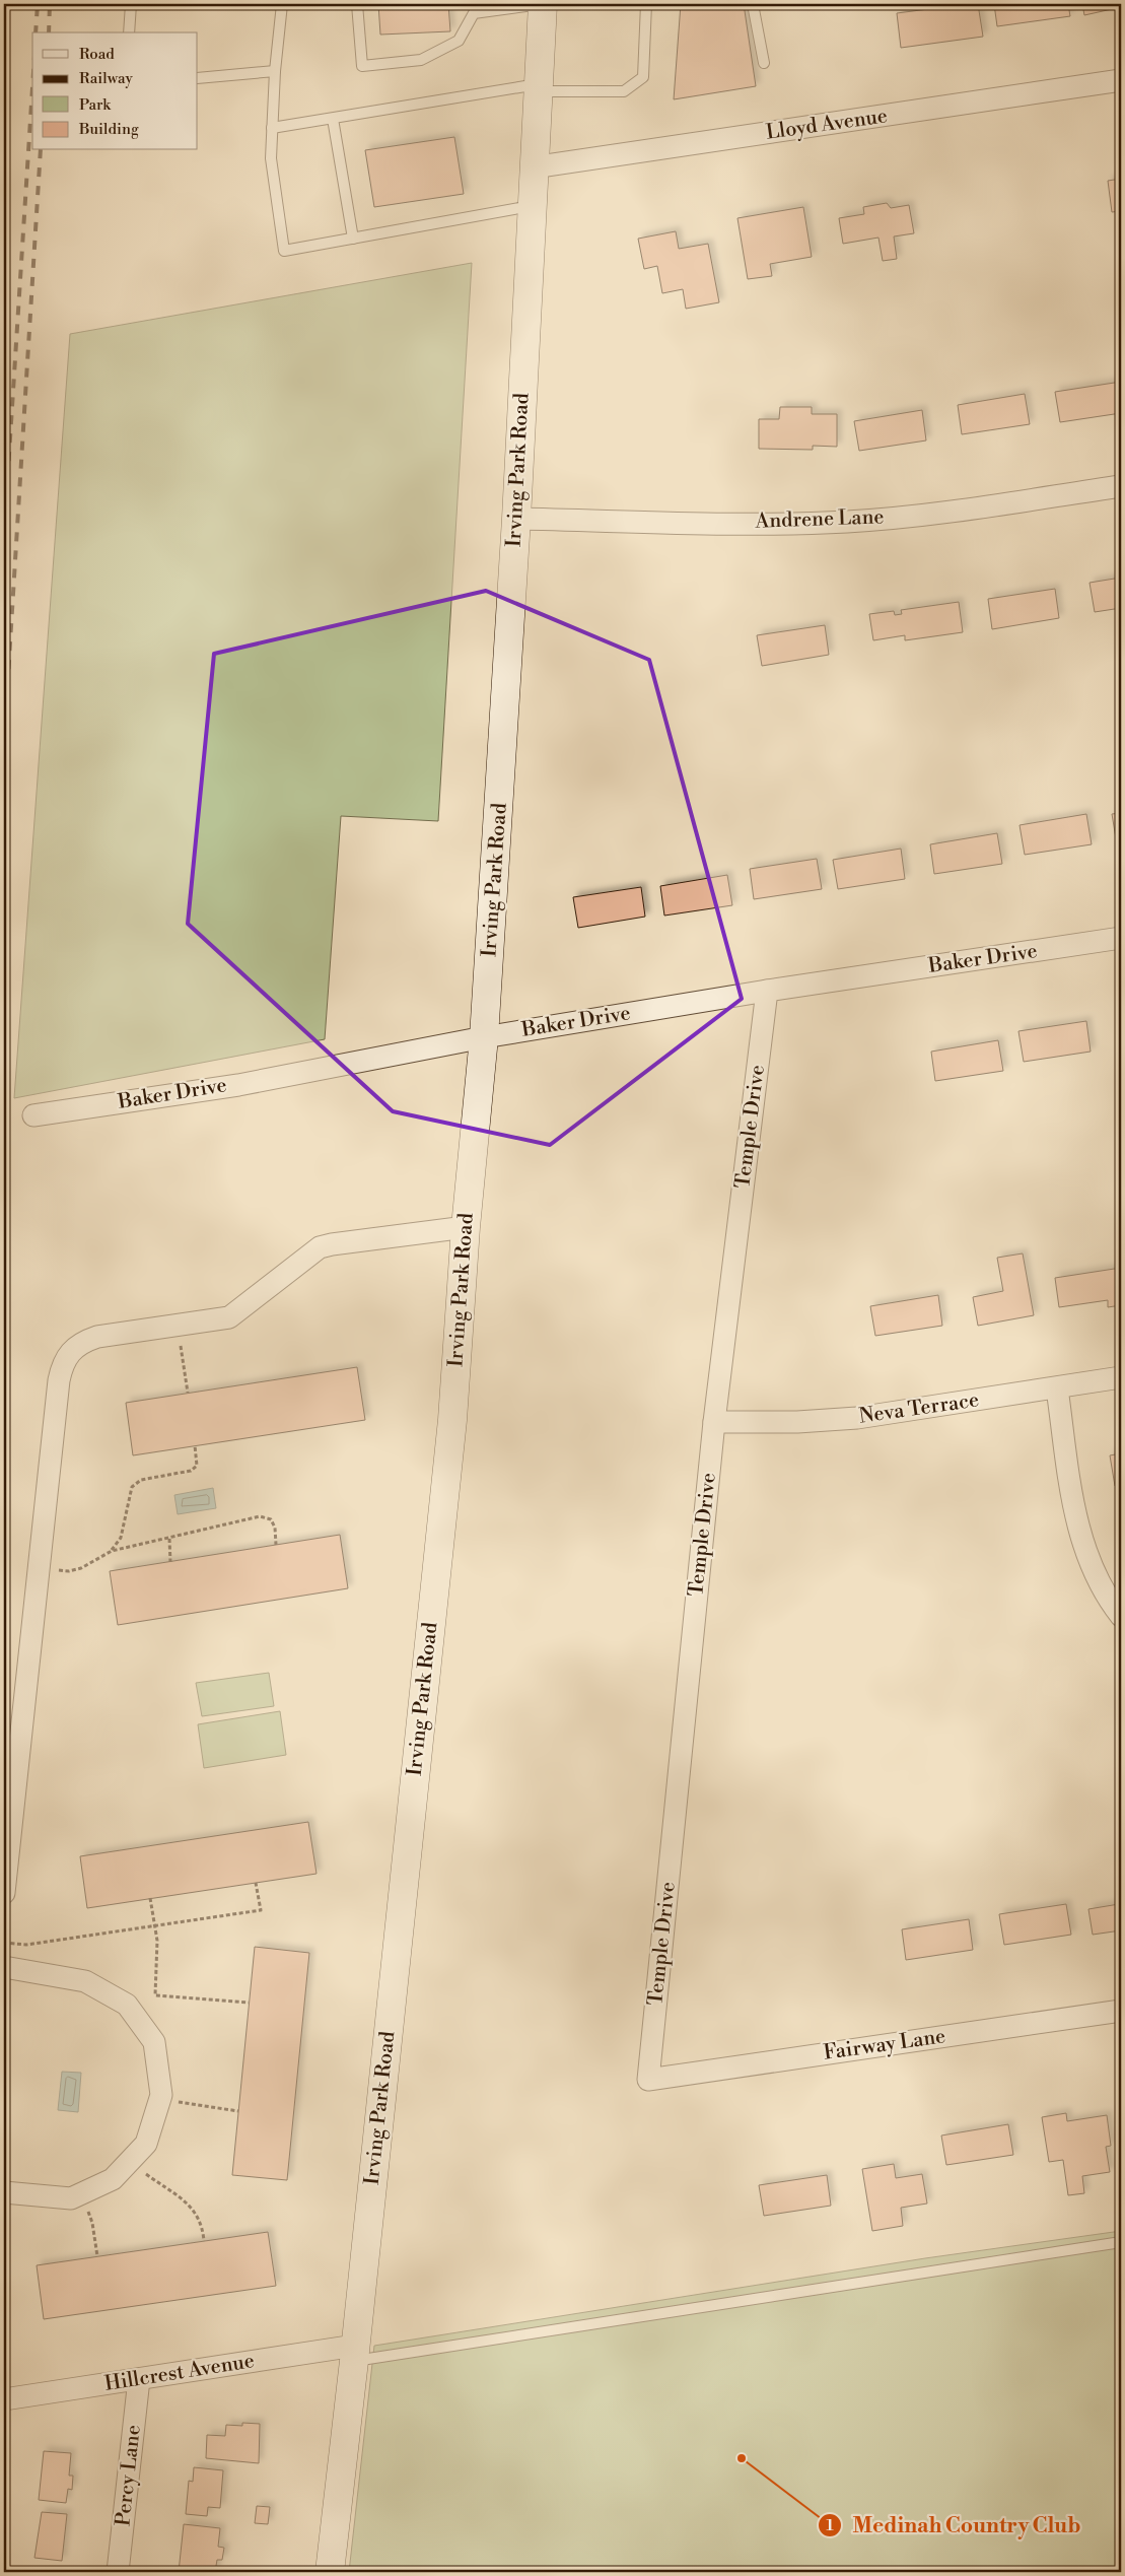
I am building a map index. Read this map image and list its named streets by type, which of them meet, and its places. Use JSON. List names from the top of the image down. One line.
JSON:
{"streets":{"main road":["Irving Park Road"],"street":["Lloyd Avenue","Andrene Lane","Baker Drive","Temple Drive","Neva Terrace","Fairway Lane","Hillcrest Avenue","Percy Lane"]},"crossings":[["Lloyd Avenue","Irving Park Road"],["Irving Park Road","Andrene Lane"],["Irving Park Road","Baker Drive"],["Irving Park Road","Hillcrest Avenue"],["Baker Drive","Temple Drive"],["Temple Drive","Neva Terrace"],["Temple Drive","Fairway Lane"],["Hillcrest Avenue","Percy Lane"]],"places":["Medinah Country Club"],"legend":["Road","Railway","Park","Building"]}
